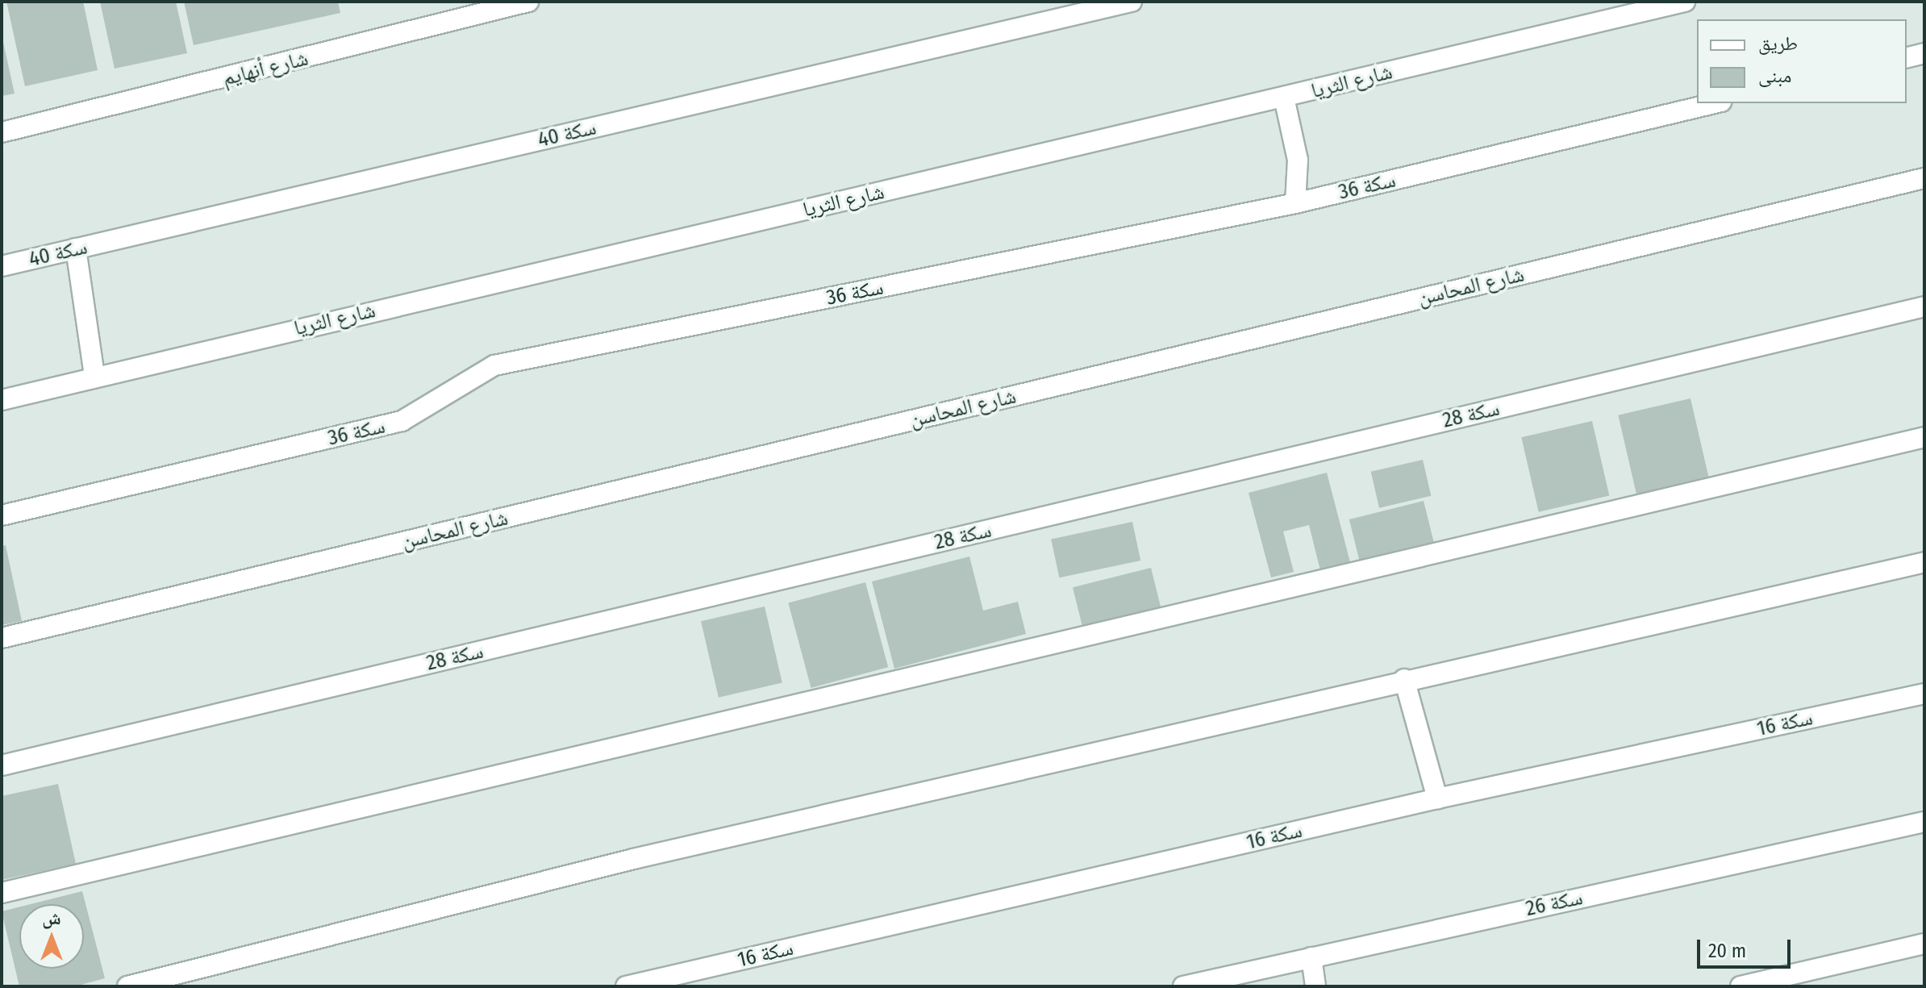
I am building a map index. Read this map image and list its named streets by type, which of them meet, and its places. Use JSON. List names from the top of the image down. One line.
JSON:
{"streets":{"street":["شارع أنهايم","شارع الثريا","سكة 40","سكة 36","شارع المحاسن","سكة 28","سكة 16","سكة 26"]},"legend":["طريق","مبنى"],"scale_bar":"20 m","north":"top"}
